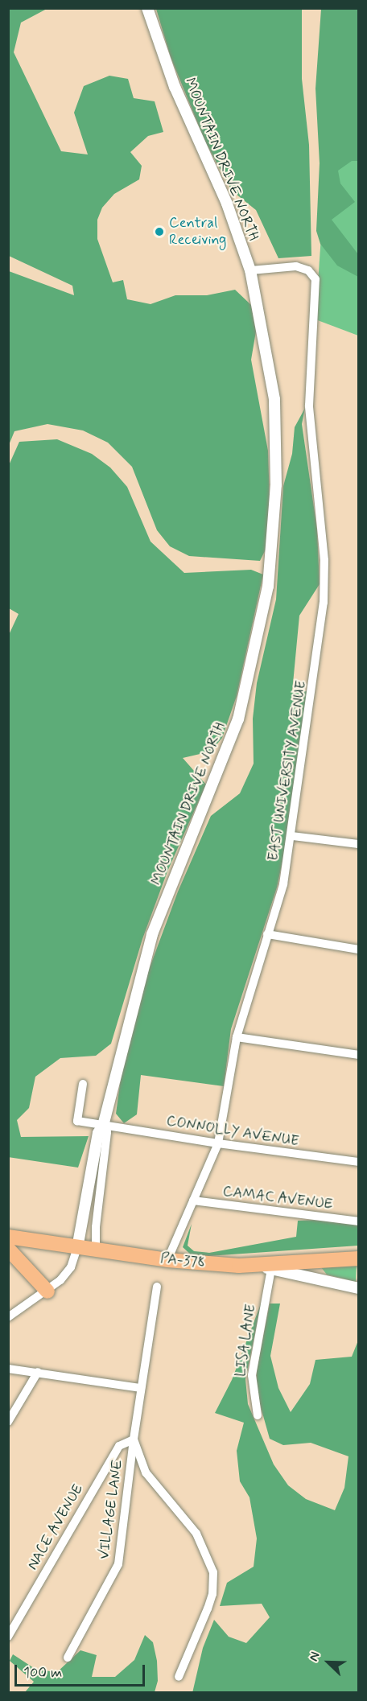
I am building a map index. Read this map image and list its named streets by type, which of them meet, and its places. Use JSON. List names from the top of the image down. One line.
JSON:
{"streets":{"main road":["PA-378"],"street":["MOUNTAIN DRIVE NORTH","EAST UNIVERSITY AVENUE","CONNOLLY AVENUE","CAMAC AVENUE","LISA LANE","VILLAGE LANE","NACE AVENUE"]},"crossings":[["MOUNTAIN DRIVE NORTH","EAST UNIVERSITY AVENUE"],["MOUNTAIN DRIVE NORTH","CONNOLLY AVENUE"],["MOUNTAIN DRIVE NORTH","PA-378"],["EAST UNIVERSITY AVENUE","CONNOLLY AVENUE"],["EAST UNIVERSITY AVENUE","CAMAC AVENUE"],["EAST UNIVERSITY AVENUE","PA-378"],["VILLAGE LANE","NACE AVENUE"]],"places":["Central Receiving"],"scale_bar":"100 m","north":"top left"}
